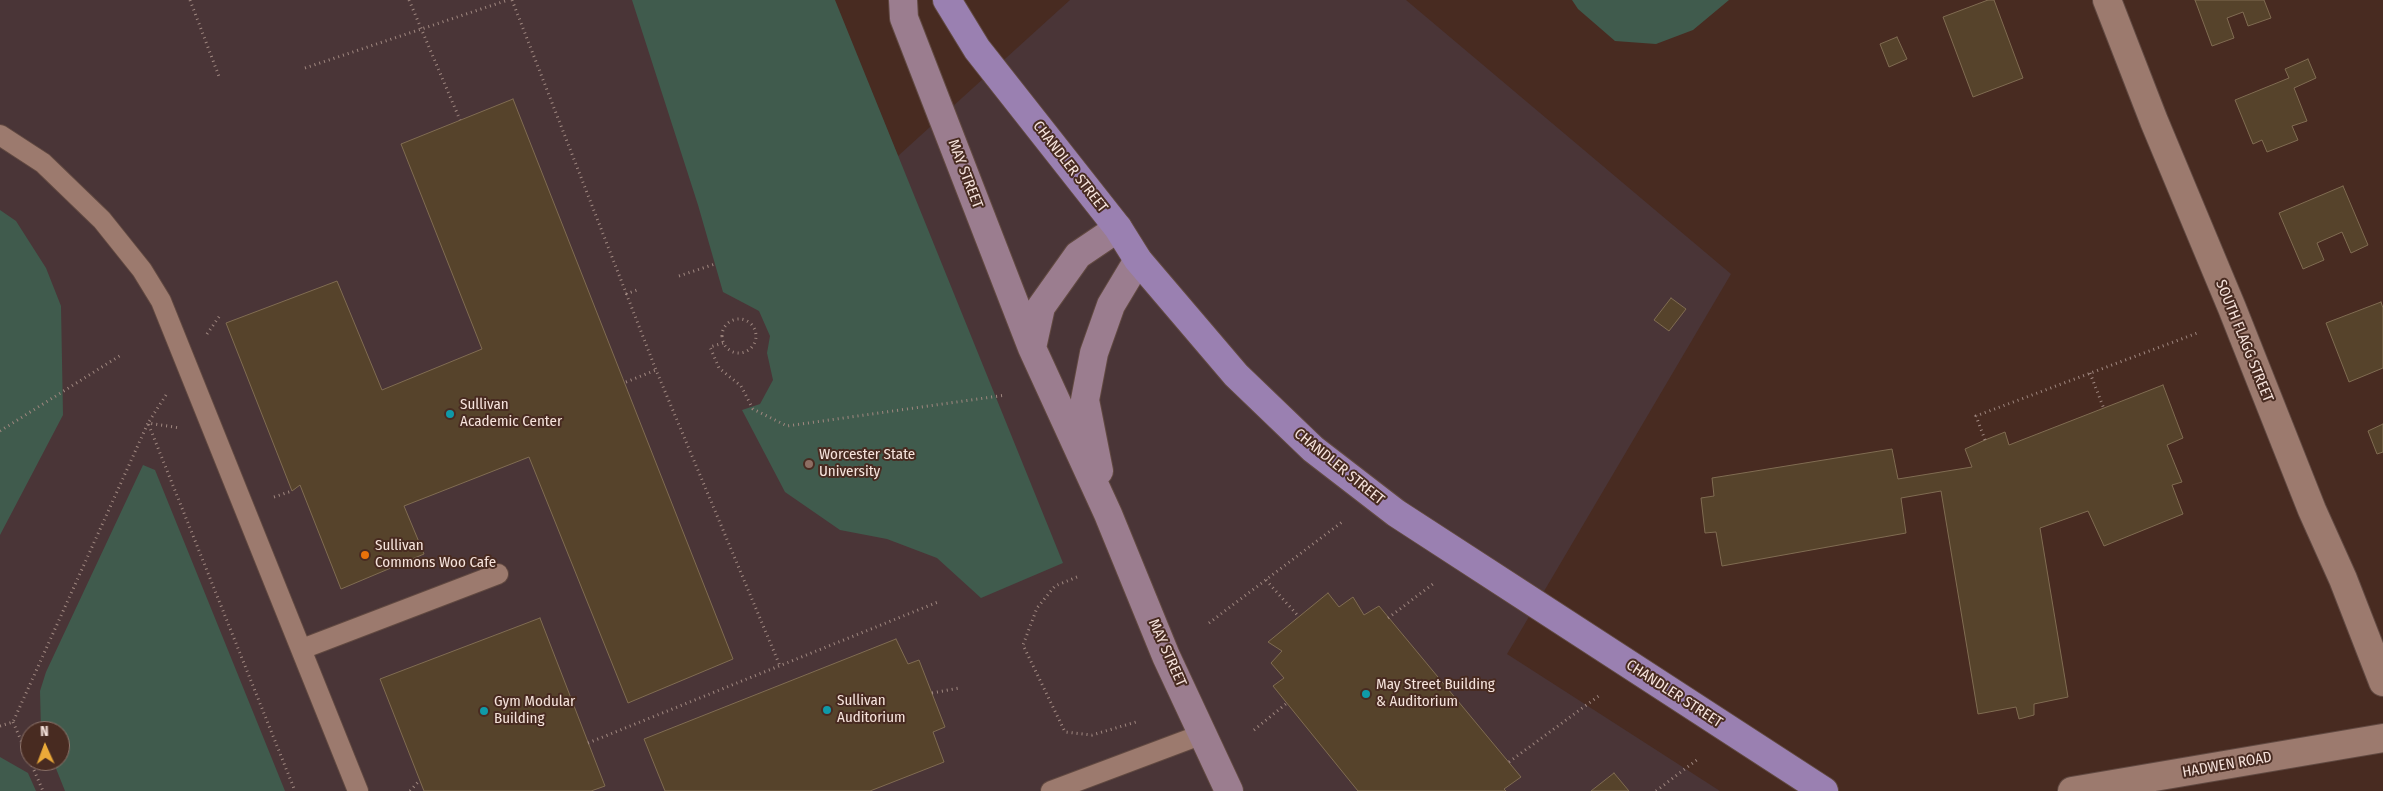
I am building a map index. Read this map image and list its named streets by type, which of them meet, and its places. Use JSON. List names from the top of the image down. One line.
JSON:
{"streets":{"main road":["CHANDLER STREET"],"street":["MAY STREET","SOUTH FLAGG STREET","HADWEN ROAD"]},"crossings":[["CHANDLER STREET","MAY STREET"]],"places":["Sullivan Academic Center","Worcester State University","Sullivan Commons Woo Cafe","May Street Building & Auditorium","Sullivan Auditorium","Gym Modular Building"],"north":"top"}
